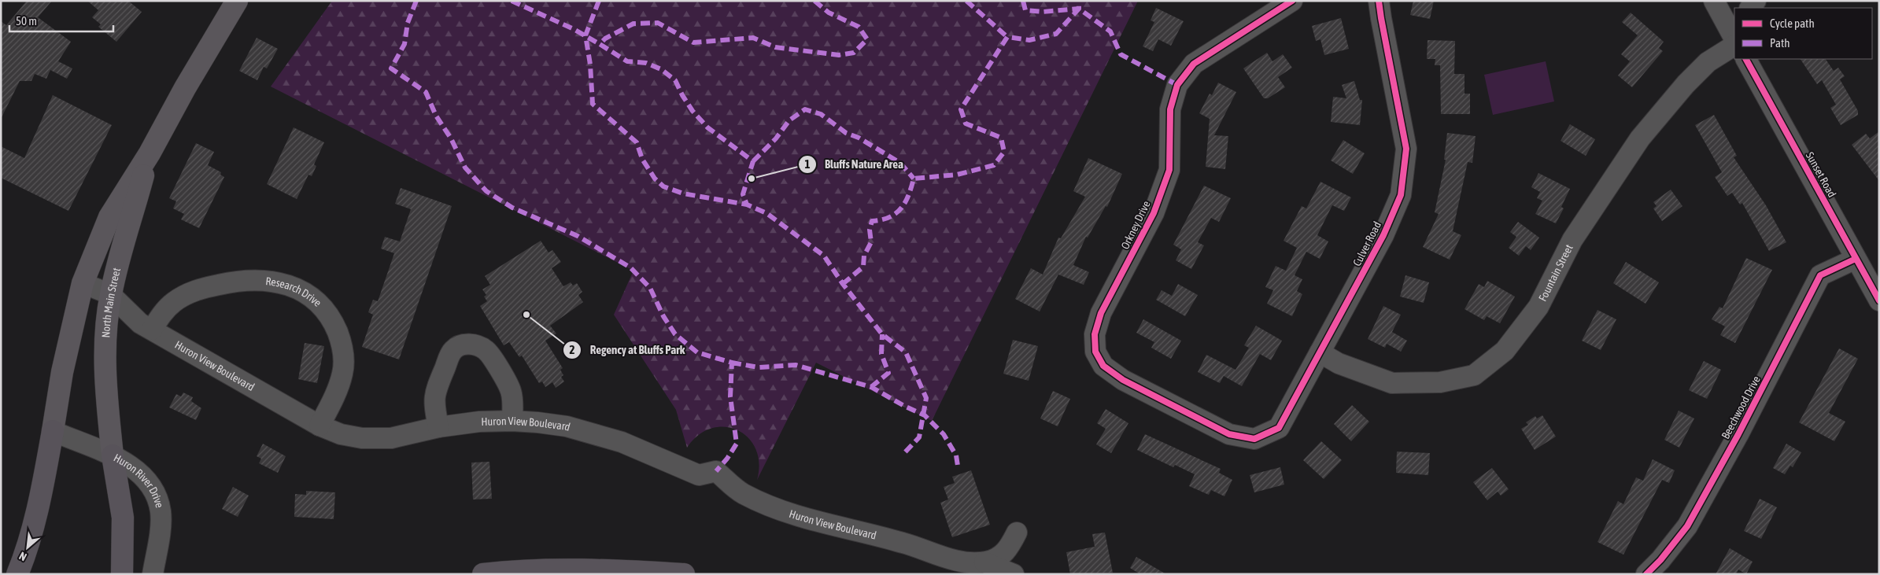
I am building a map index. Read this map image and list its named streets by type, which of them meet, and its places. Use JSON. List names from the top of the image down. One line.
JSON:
{"streets":{"main road":["North Main Street"],"street":["Sunset Road","Orkney Drive","Culver Road","Fountain Street","Research Drive","Huron View Boulevard","Beechwood Drive","Huron River Drive"]},"crossings":[["Sunset Road","Beechwood Drive"],["Orkney Drive","Culver Road"],["Culver Road","Fountain Street"],["Research Drive","Huron View Boulevard"],["North Main Street","Huron View Boulevard"],["North Main Street","Huron River Drive"]],"places":["Bluffs Nature Area","Regency at Bluffs Park"],"legend":["Cycle path","Path"],"scale_bar":"50 m","north":"bottom left"}
